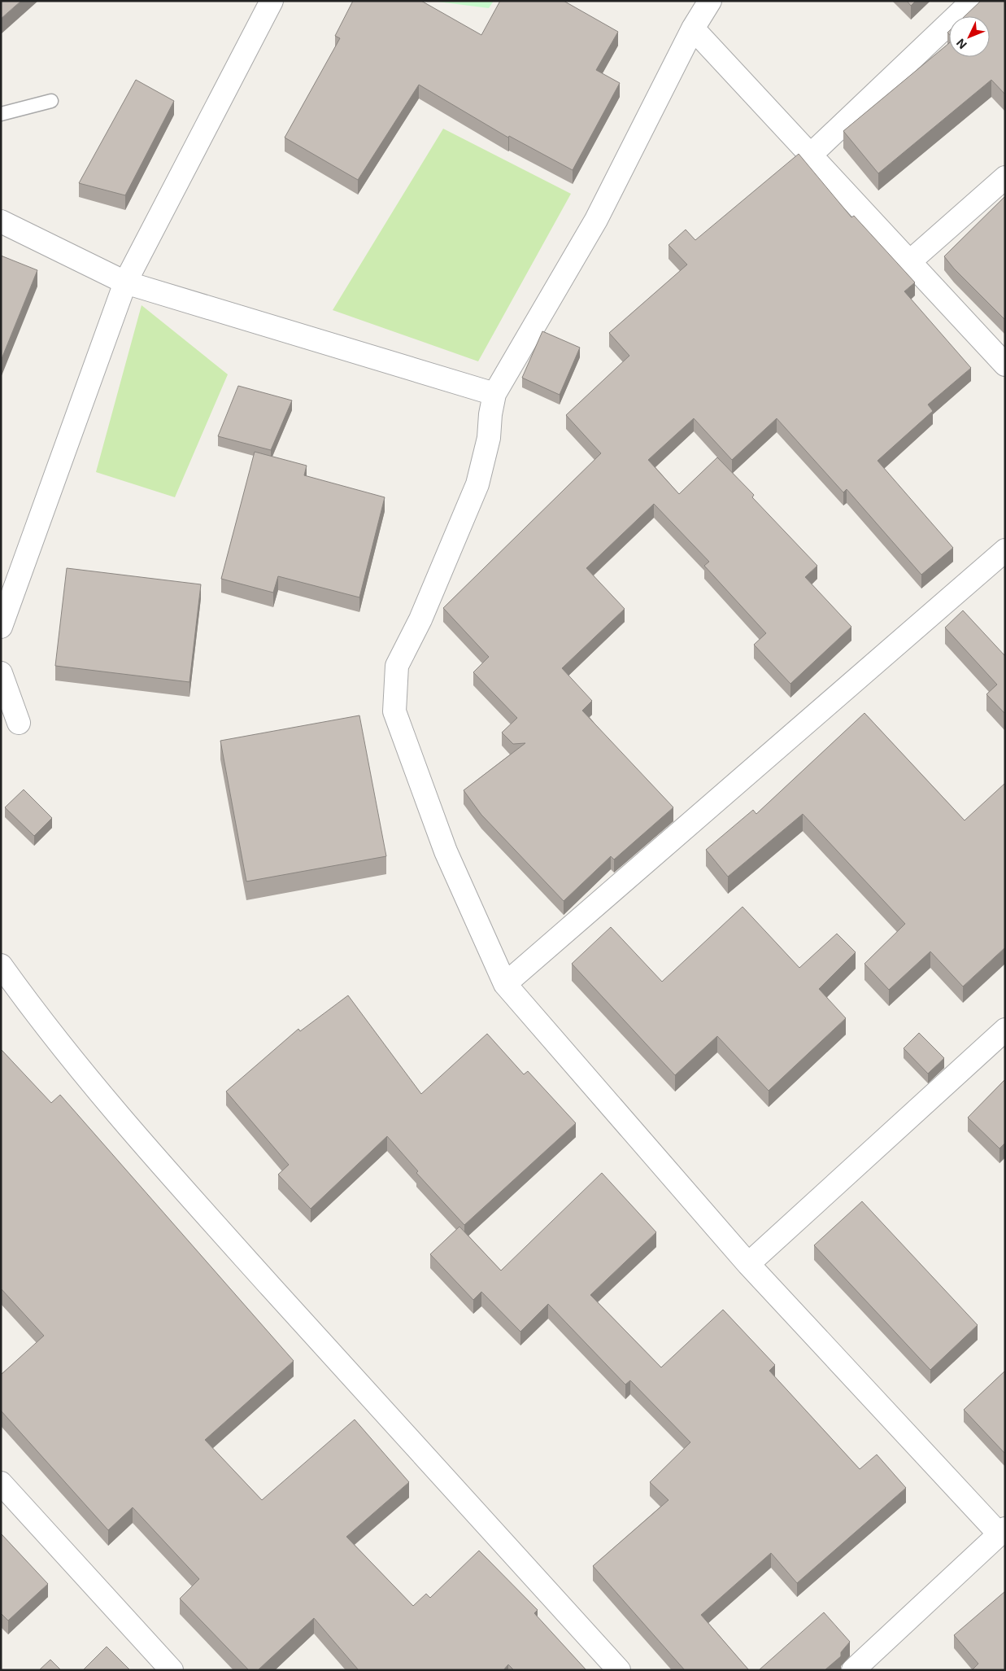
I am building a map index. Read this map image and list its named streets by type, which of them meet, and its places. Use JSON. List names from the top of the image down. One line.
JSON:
{"north":"bottom left"}
